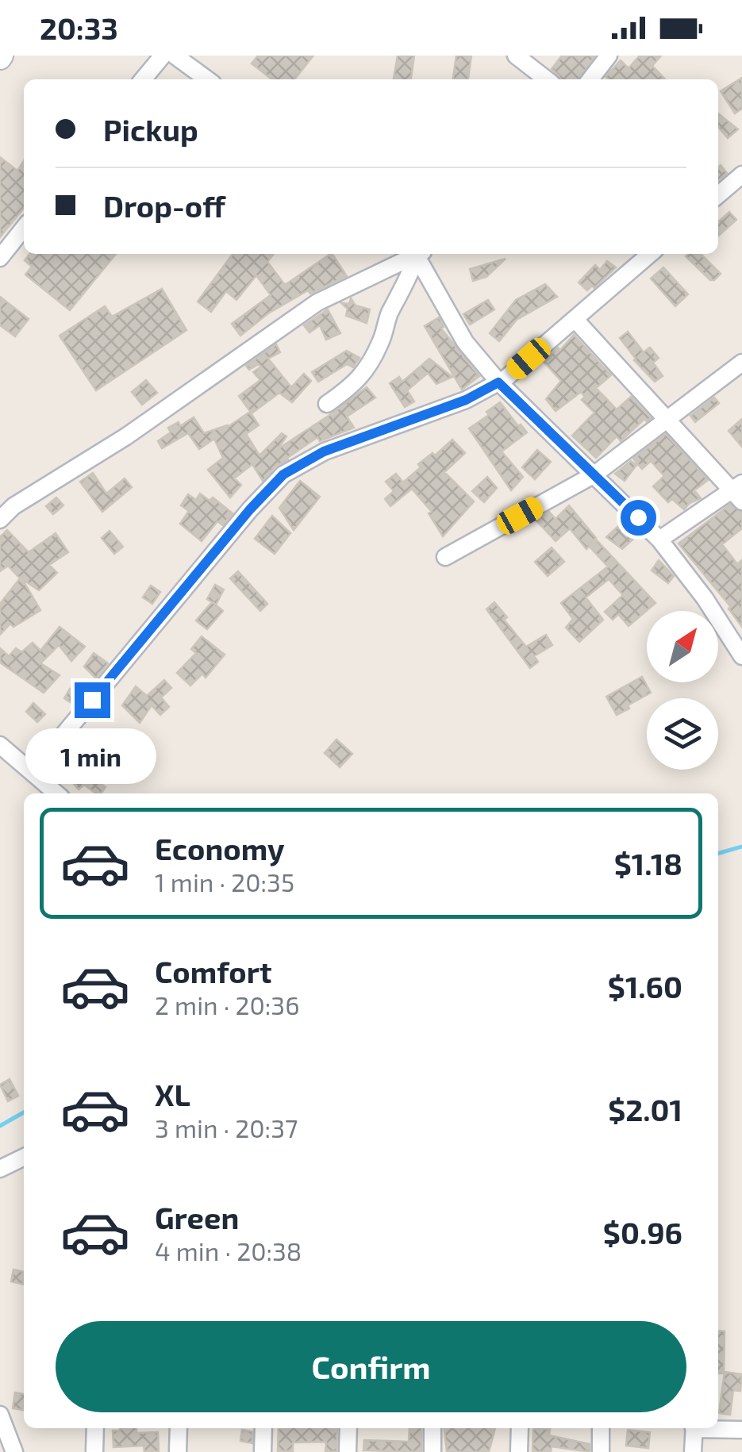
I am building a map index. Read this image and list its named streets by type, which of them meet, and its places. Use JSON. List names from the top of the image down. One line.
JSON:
{"north":"top right","page":{"status":"20:33","banner":["Pickup","Drop-off"],"bubble":"1 min","list":[{"name":"Economy","note":"1 min · 20:35","value":"$1.18"},{"name":"Comfort","note":"2 min · 20:36","value":"$1.60"},{"name":"XL","note":"3 min · 20:37","value":"$2.01"},{"name":"Green","note":"4 min · 20:38","value":"$0.96"}],"buttons":"Confirm"}}
